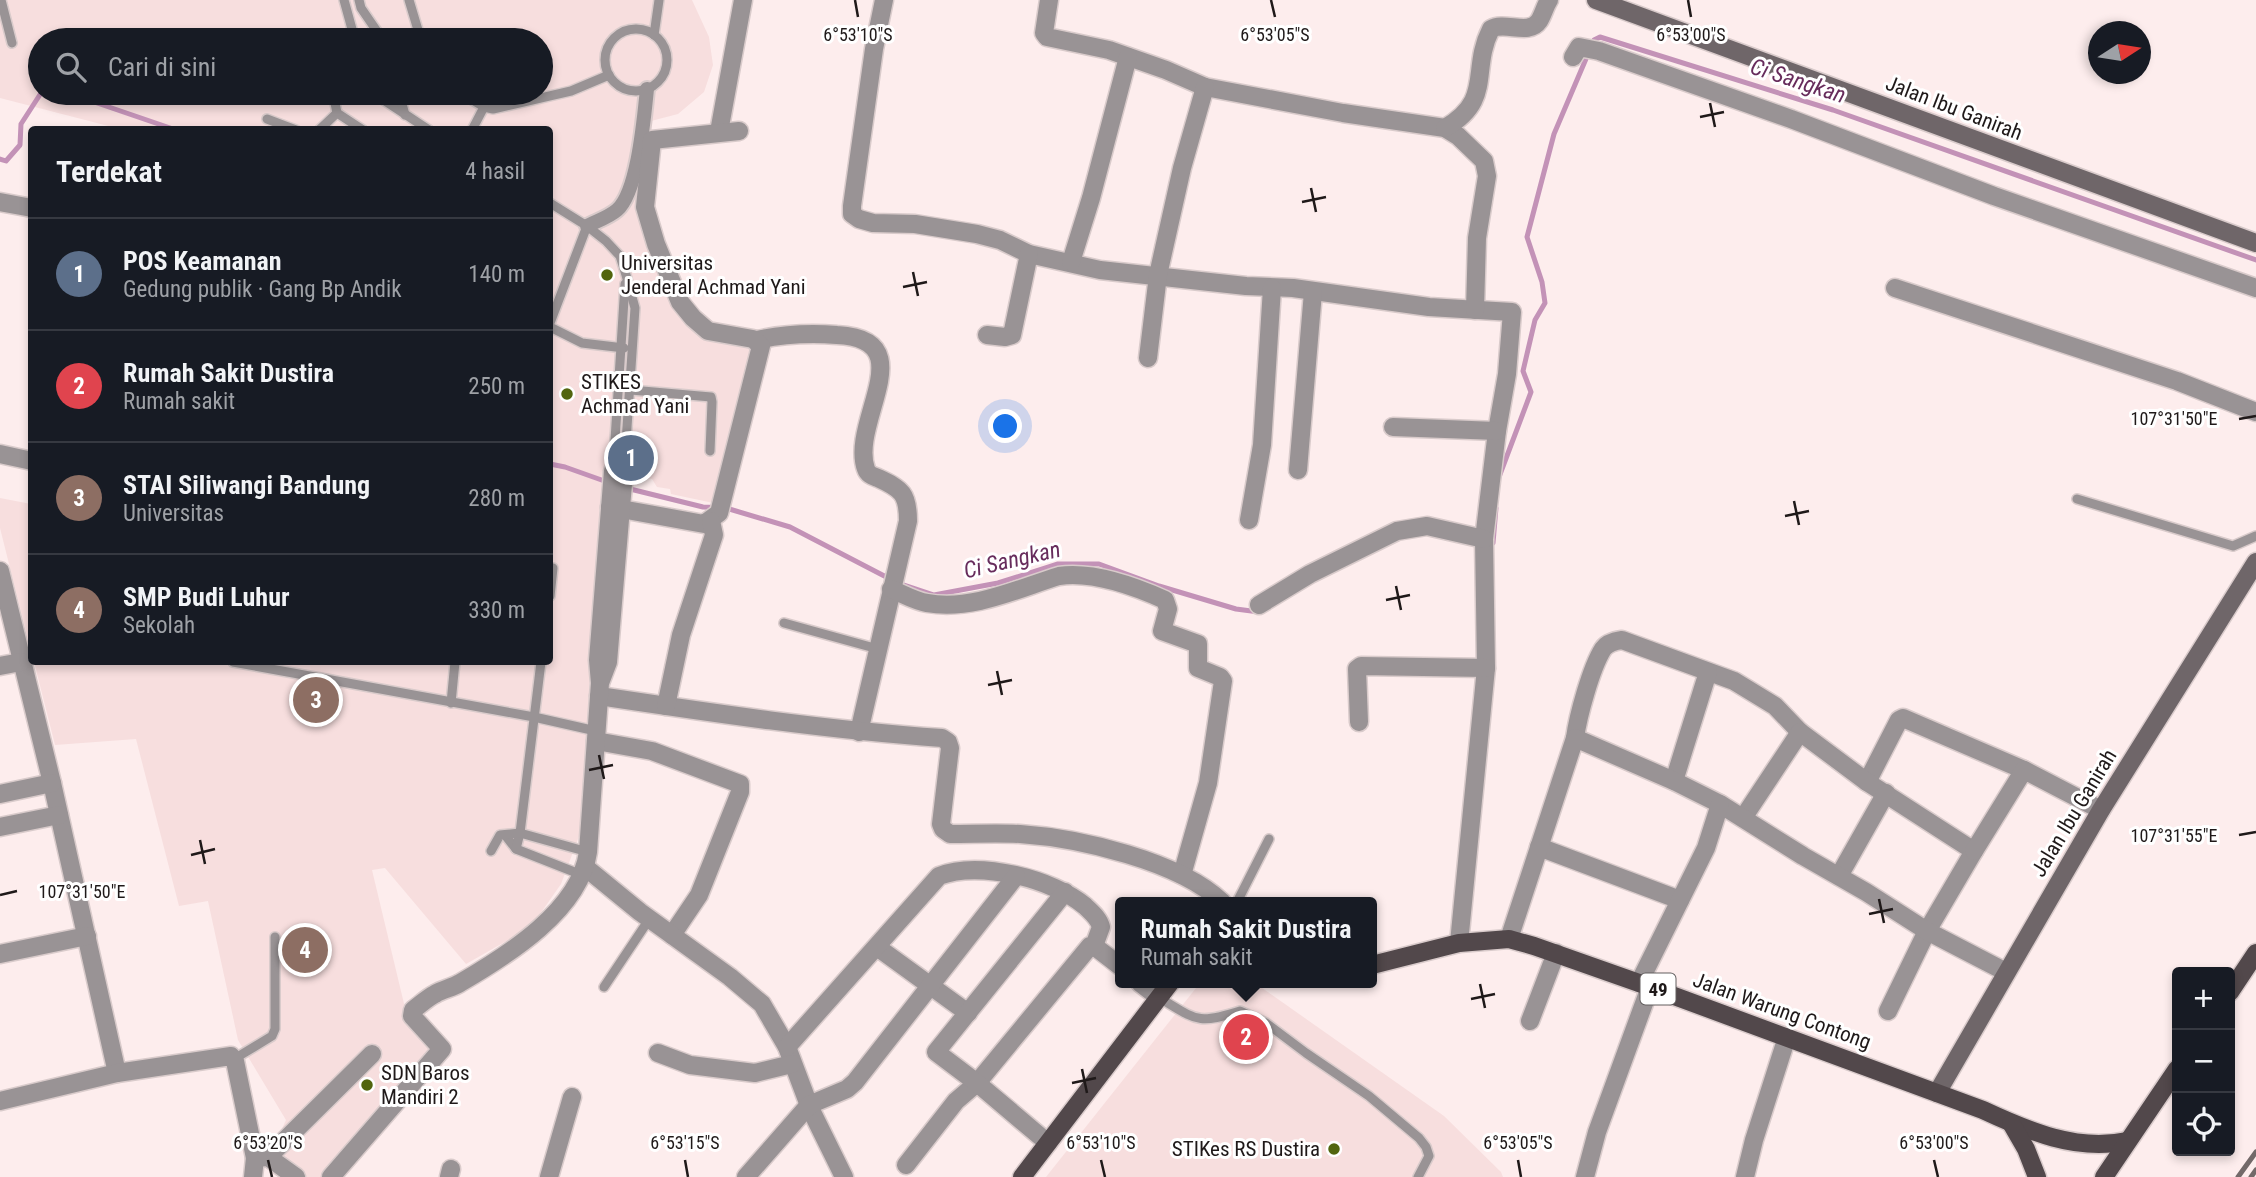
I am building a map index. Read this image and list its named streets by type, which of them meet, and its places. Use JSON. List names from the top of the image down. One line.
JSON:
{"streets":{"main road":["Jalan Ibu Ganirah","49","Jalan Warung Contong"]},"crossings":[["Jalan Ibu Ganirah","Jalan Warung Contong"]],"water":["Ci Sangkan"],"places":["Universitas Jenderal Achmad Yani","STIKES Achmad Yani","SDN Baros Mandiri 2","STIKes RS Dustira"],"north":"right","page":{"search":"Cari di sini","heading":["Terdekat","4 hasil"],"list":[{"mark":"1","name":"POS Keamanan","note":"Gedung publik · Gang Bp Andik","value":"140 m"},{"mark":"2","name":"Rumah Sakit Dustira","note":"Rumah sakit","value":"250 m"},{"mark":"3","name":"STAI Siliwangi Bandung","note":"Universitas","value":"280 m"},{"mark":"4","name":"SMP Budi Luhur","note":"Sekolah","value":"330 m"}],"pins":["1","3","4","2"],"popup":["Rumah Sakit Dustira","Rumah sakit"],"map_buttons":["+","−"]},"coordinates":["6°53'10\"S","6°53'05\"S","6°53'00\"S","107°31'50\"E","107°31'55\"E","6°53'20\"S","6°53'15\"S"]}
